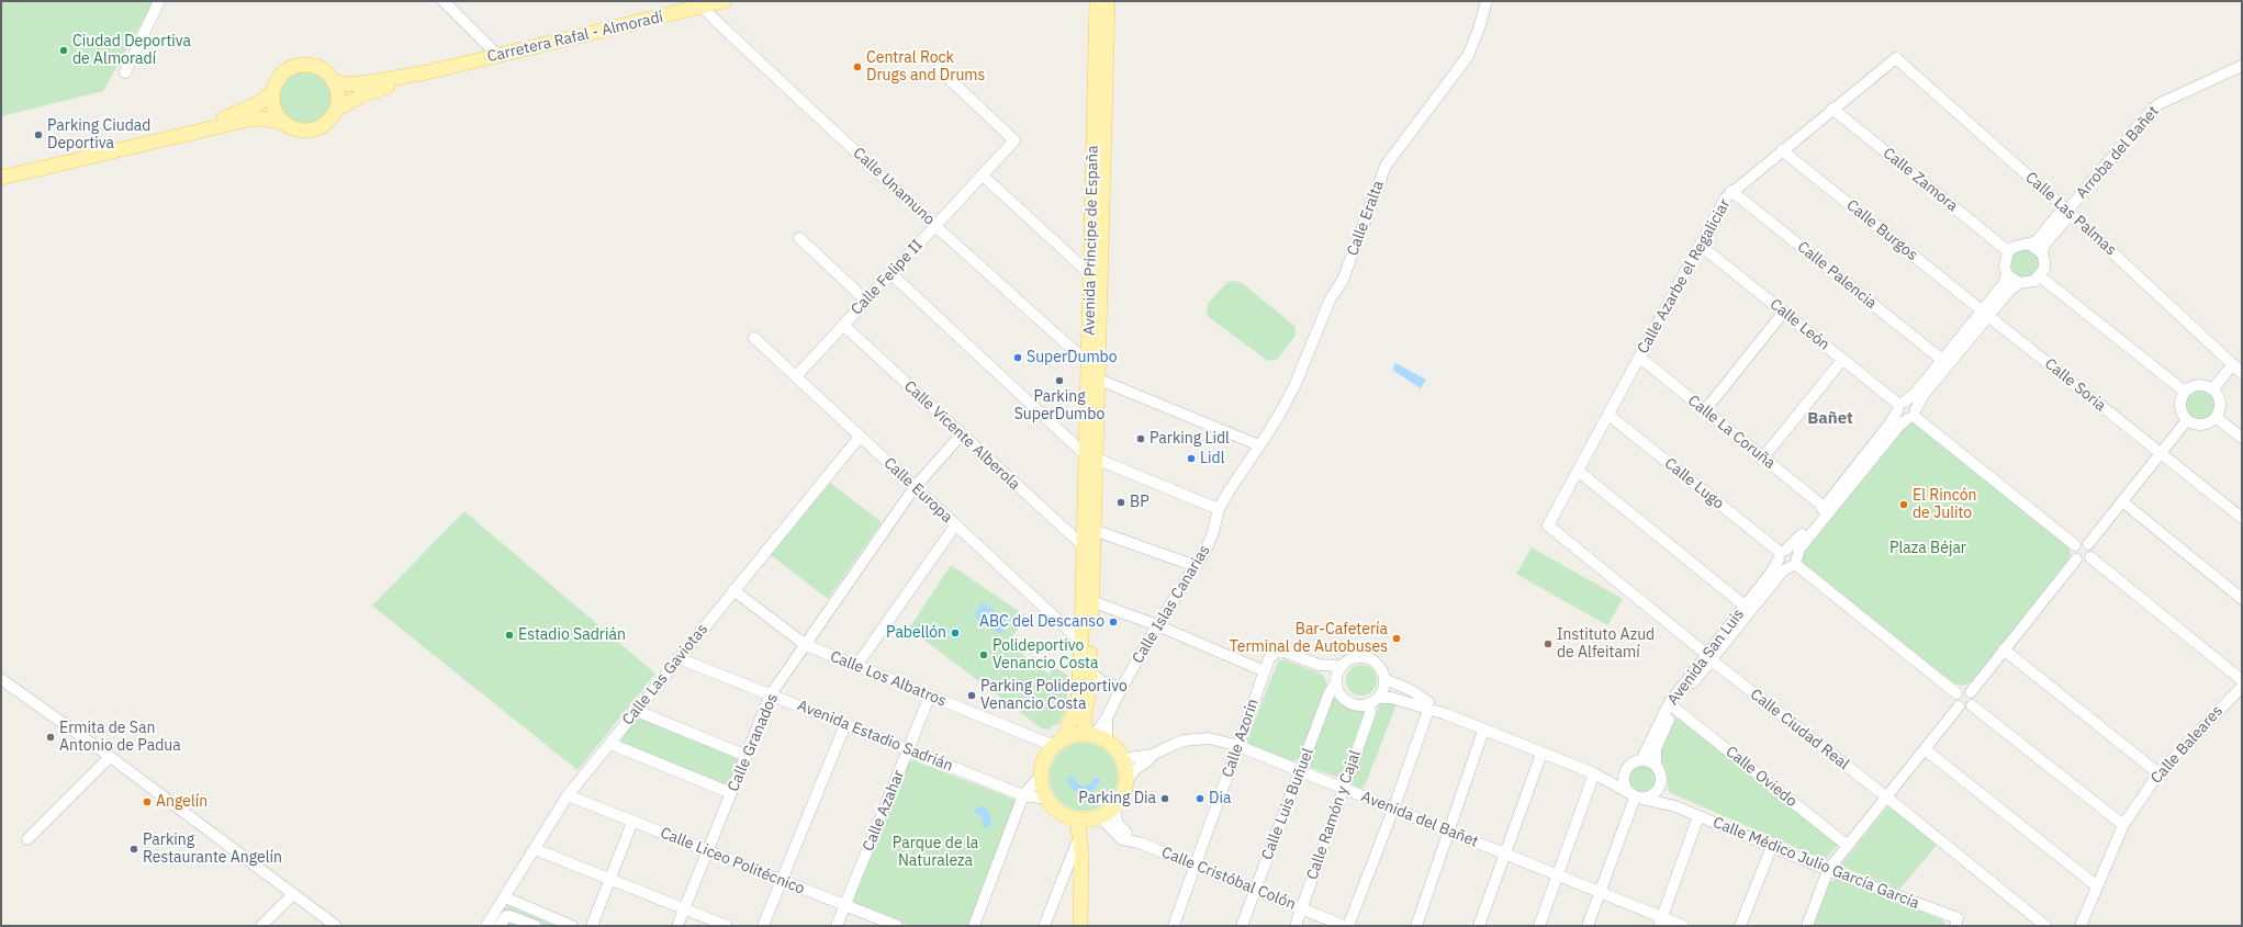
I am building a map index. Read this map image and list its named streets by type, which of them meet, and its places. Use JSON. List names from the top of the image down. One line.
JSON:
{"streets":{"main road":["Carretera Rafal - Almoradí","Avenida Príncipe de España"],"street":["Arroba del Bañet","Calle Zamora","Calle Unamuno","Calle Las Palmas","Calle Eralta","Calle Burgos","Calle Palencia","Calle Azarbe el Regaliciar","Calle Felipe II","Calle León","Calle Soria","Calle La Coruña","Calle Vicente Alberola","Calle Lugo","Calle Europa","Calle Islas Canarias","Avenida San Luis","Calle Las Gaviotas","Calle Los Albatros","Calle Ciudad Real","Avenida Estadio Sadrián","Calle Azorín","Calle Granados","Calle Baleares","Calle Oviedo","Calle Luis Buñuel","Calle Azahar","Calle Ramón y Cajal","Avenida del Bañet","Calle Liceo Politécnico","Calle Médico Julio García García","Calle Cristóbal Colón"]},"crossings":[["Carretera Rafal - Almoradí","Calle Unamuno"],["Arroba del Bañet","Calle Las Palmas"],["Calle Zamora","Calle Azarbe el Regaliciar"],["Calle Zamora","Avenida San Luis"],["Calle Unamuno","Avenida Príncipe de España"],["Calle Unamuno","Calle Felipe II"],["Calle Las Palmas","Calle Azarbe el Regaliciar"],["Calle Eralta","Calle Islas Canarias"],["Calle Burgos","Calle Azarbe el Regaliciar"],["Calle Burgos","Calle Soria"],["Calle Burgos","Avenida San Luis"],["Avenida Príncipe de España","Calle Vicente Alberola"],["Avenida Príncipe de España","Calle Europa"],["Avenida Príncipe de España","Calle Islas Canarias"],["Avenida Príncipe de España","Calle Los Albatros"],["Avenida Príncipe de España","Avenida Estadio Sadrián"],["Avenida Príncipe de España","Avenida del Bañet"],["Avenida Príncipe de España","Calle Cristóbal Colón"],["Calle Palencia","Calle Azarbe el Regaliciar"],["Calle Palencia","Avenida San Luis"],["Calle Azarbe el Regaliciar","Calle León"],["Calle Azarbe el Regaliciar","Calle La Coruña"],["Calle Azarbe el Regaliciar","Calle Lugo"],["Calle Azarbe el Regaliciar","Calle Ciudad Real"],["Calle Felipe II","Calle Vicente Alberola"],["Calle Felipe II","Calle Europa"],["Calle León","Avenida San Luis"],["Calle Soria","Avenida San Luis"],["Calle La Coruña","Avenida San Luis"],["Calle Vicente Alberola","Calle Granados"],["Calle Lugo","Avenida San Luis"],["Calle Europa","Calle Las Gaviotas"],["Calle Europa","Calle Granados"],["Calle Islas Canarias","Calle Los Albatros"],["Calle Islas Canarias","Avenida Estadio Sadrián"],["Calle Islas Canarias","Avenida del Bañet"],["Calle Islas Canarias","Calle Cristóbal Colón"],["Avenida San Luis","Calle Ciudad Real"],["Avenida San Luis","Calle Oviedo"],["Avenida San Luis","Calle Médico Julio García García"],["Calle Las Gaviotas","Calle Los Albatros"],["Calle Las Gaviotas","Avenida Estadio Sadrián"],["Calle Las Gaviotas","Calle Liceo Politécnico"],["Calle Los Albatros","Avenida Estadio Sadrián"],["Calle Los Albatros","Calle Granados"],["Calle Los Albatros","Calle Azahar"],["Calle Los Albatros","Avenida del Bañet"],["Calle Los Albatros","Calle Cristóbal Colón"],["Avenida Estadio Sadrián","Calle Granados"],["Avenida Estadio Sadrián","Calle Azahar"],["Avenida Estadio Sadrián","Avenida del Bañet"],["Avenida Estadio Sadrián","Calle Cristóbal Colón"],["Calle Azorín","Avenida del Bañet"],["Calle Azorín","Calle Cristóbal Colón"],["Calle Granados","Calle Liceo Politécnico"],["Calle Luis Buñuel","Calle Ramón y Cajal"],["Calle Luis Buñuel","Avenida del Bañet"],["Calle Luis Buñuel","Calle Médico Julio García García"],["Calle Luis Buñuel","Calle Cristóbal Colón"],["Calle Azahar","Calle Liceo Politécnico"],["Calle Ramón y Cajal","Avenida del Bañet"],["Calle Ramón y Cajal","Calle Médico Julio García García"],["Calle Ramón y Cajal","Calle Cristóbal Colón"],["Avenida del Bañet","Calle Cristóbal Colón"]],"districts":["Bañet"],"parks":["Plaza Béjar","Parque de la Naturaleza"],"places":["Ciudad Deportiva de Almoradí","Central Rock Drugs and Drums","Parking Ciudad Deportiva","SuperDumbo","Parking SuperDumbo","Parking Lidl","Lidl","BP","El Rincón de Julito","ABC del Descanso","Pabellón","Estadio Sadrián","Bar-Cafetería Terminal de Autobuses","Instituto Azud de Alfeitamí","Polideportivo Venancio Costa","Parking Polideportivo Venancio Costa","Ermita de San Antonio de Padua","Parking Dia","Dia","Angelín","Parking Restaurante Angelín"]}
